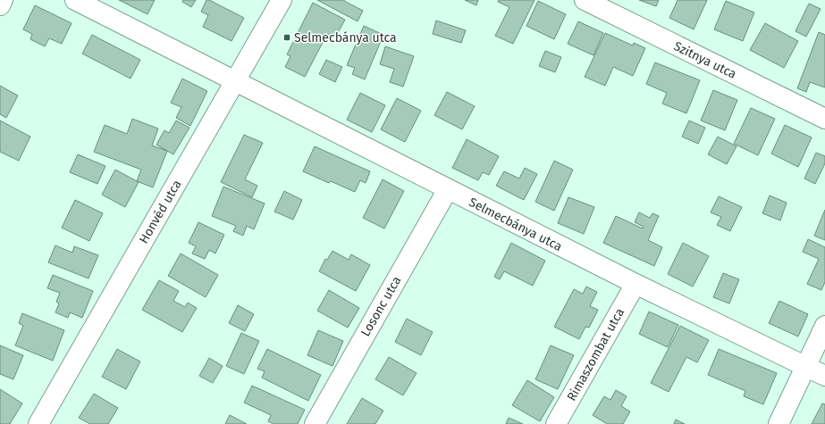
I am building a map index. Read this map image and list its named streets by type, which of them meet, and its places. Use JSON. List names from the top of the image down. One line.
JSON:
{"streets":{"street":["Szitnya utca","Honvéd utca","Selmecbánya utca","Losonc utca","Rimaszombat utca"]},"crossings":[["Honvéd utca","Selmecbánya utca"],["Selmecbánya utca","Losonc utca"],["Selmecbánya utca","Rimaszombat utca"]],"places":{"transit":["Selmecbánya utca"]}}
